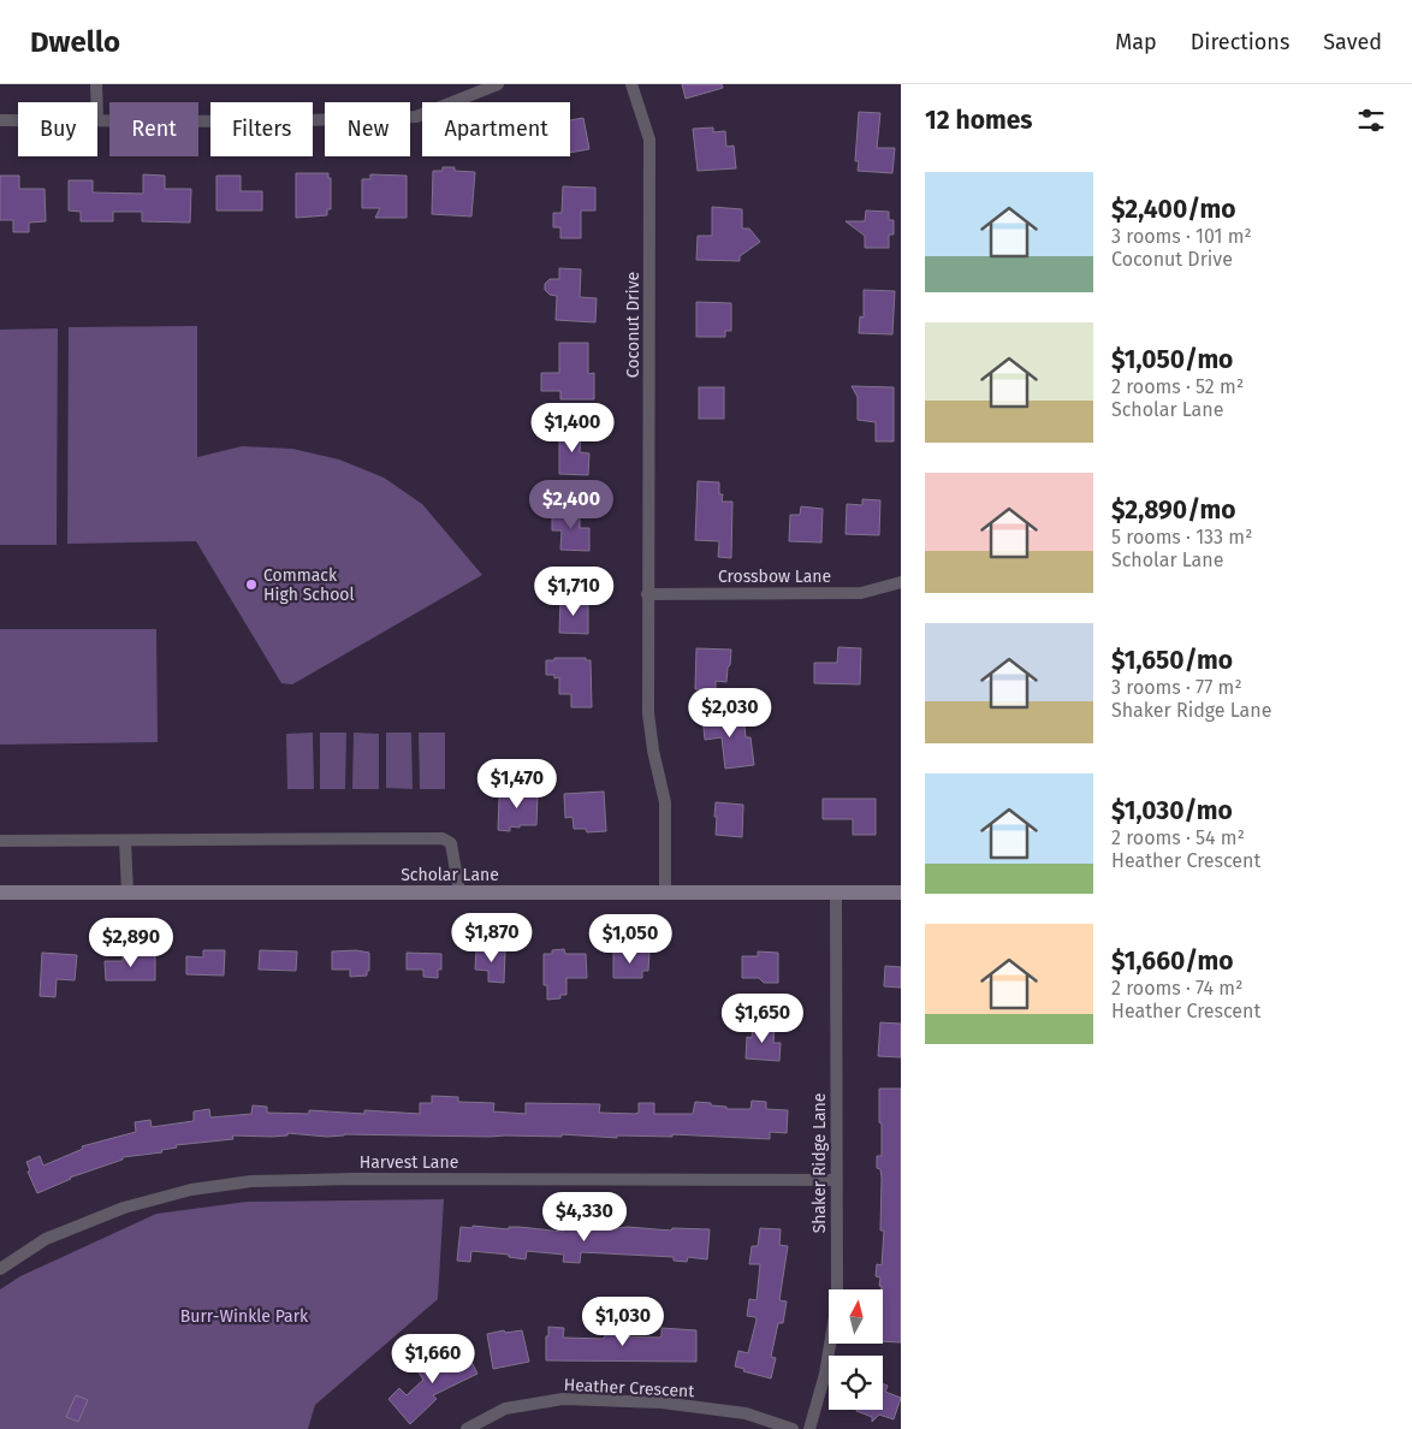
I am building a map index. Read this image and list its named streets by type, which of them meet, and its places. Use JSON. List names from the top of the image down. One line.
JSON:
{"streets":{"street":["Coconut Drive","Crossbow Lane","Scholar Lane","Harvest Lane","Shaker Ridge Lane","Heather Crescent"]},"crossings":[["Coconut Drive","Crossbow Lane"],["Coconut Drive","Scholar Lane"],["Scholar Lane","Shaker Ridge Lane"],["Harvest Lane","Shaker Ridge Lane"]],"parks":["Burr-Winkle Park"],"places":["Commack High School"],"north":"top","page":{"header":"Dwello","nav":["Map","Directions","Saved"],"heading":"12 homes","chip":["Buy","Rent","Filters","New","Apartment"],"list":[{"name":"$2,400/mo","note":"3 rooms · 101 m² · Coconut Drive"},{"name":"$1,050/mo","note":"2 rooms · 52 m² · Scholar Lane"},{"name":"$2,890/mo","note":"5 rooms · 133 m² · Scholar Lane"},{"name":"$1,650/mo","note":"3 rooms · 77 m² · Shaker Ridge Lane"},{"name":"$1,030/mo","note":"2 rooms · 54 m² · Heather Crescent"},{"name":"$1,660/mo","note":"2 rooms · 74 m² · Heather Crescent"}],"price":["$1,400","$2,400","$1,710","$2,030","$1,470","$1,870","$1,050","$2,890","$1,650","$4,330","$1,030","$1,660"]}}
